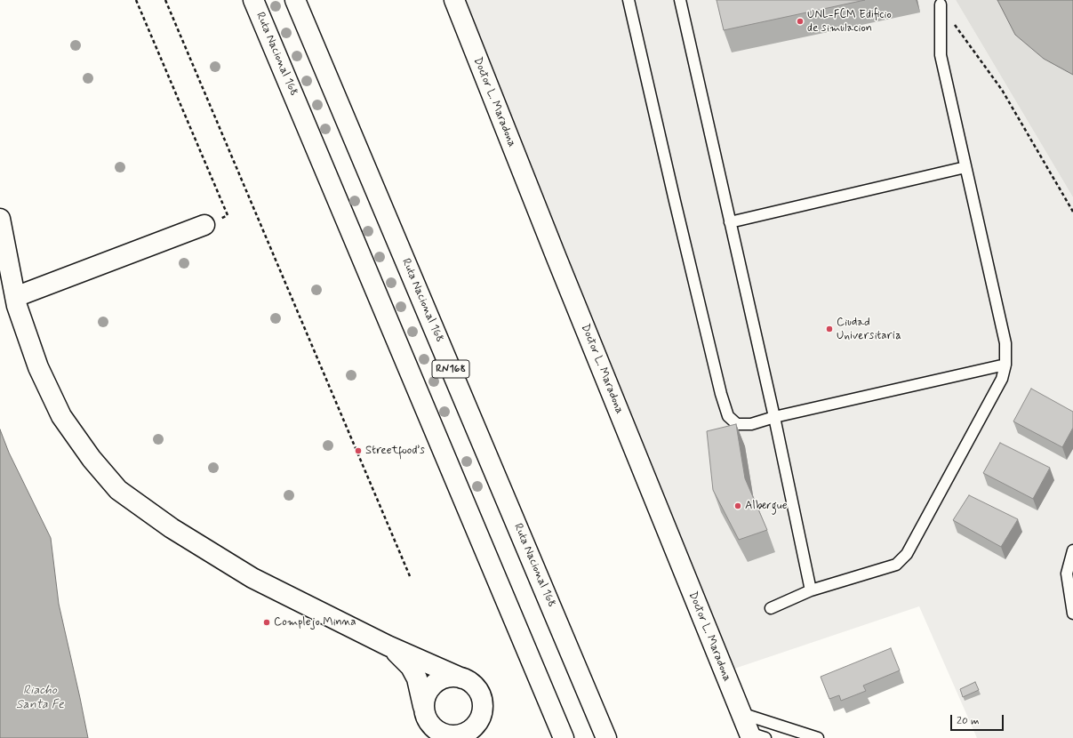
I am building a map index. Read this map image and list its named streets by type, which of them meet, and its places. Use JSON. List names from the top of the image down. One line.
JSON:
{"streets":{"main road":["Ruta Nacional 168","Doctor L. Maradona","RN168"]},"water":["Riacho Santa Fe"],"places":["UNL-FCM Edificio de simulacion","Ciudad Universitaria","Streetfood’s","Albergue","Complejo Minna"],"scale_bar":"20 m"}
